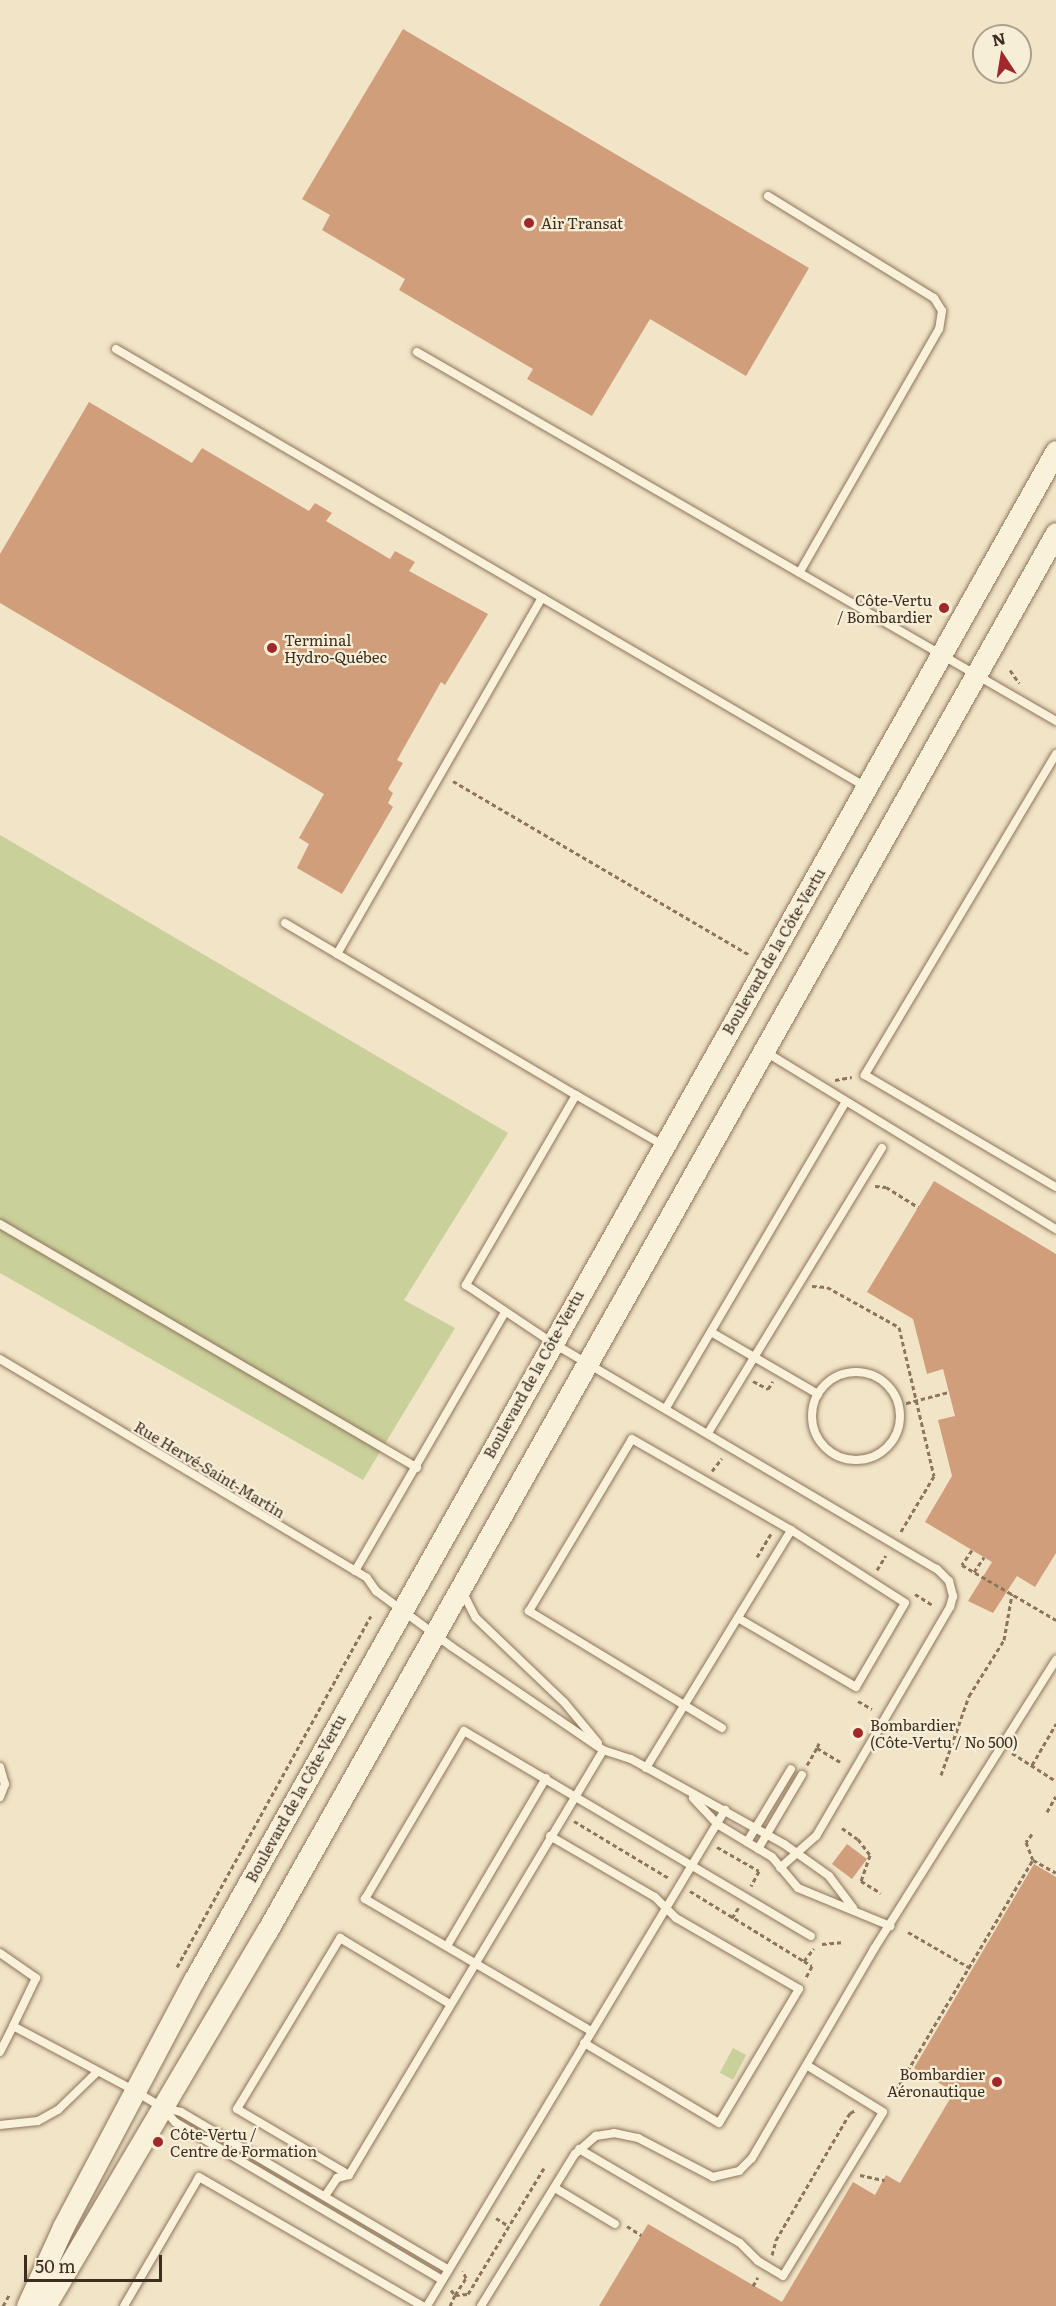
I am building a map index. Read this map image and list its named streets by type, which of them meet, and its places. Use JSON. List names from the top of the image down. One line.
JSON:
{"streets":{"street":["Boulevard de la Côte-Vertu"],"lane":["Rue Hervé-Saint-Martin"]},"crossings":[["Boulevard de la Côte-Vertu","Rue Hervé-Saint-Martin"]],"places":["Air Transat","Côte-Vertu / Bombardier","Terminal Hydro-Québec","Bombardier (Côte-Vertu / No 500)","Bombardier Aéronautique","Côte-Vertu / Centre de Formation"],"scale_bar":"50 m","north":"top"}
